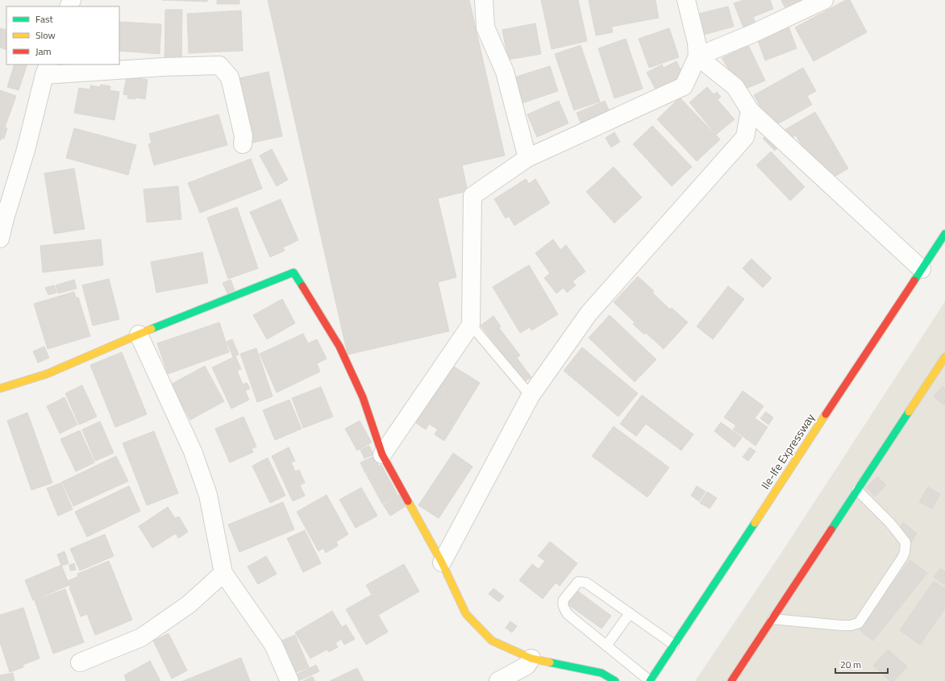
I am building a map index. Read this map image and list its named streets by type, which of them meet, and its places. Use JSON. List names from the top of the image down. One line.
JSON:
{"streets":{"main road":["Ile-Ife Expressway"]},"legend":["Fast","Slow","Jam"],"scale_bar":"20 m"}
